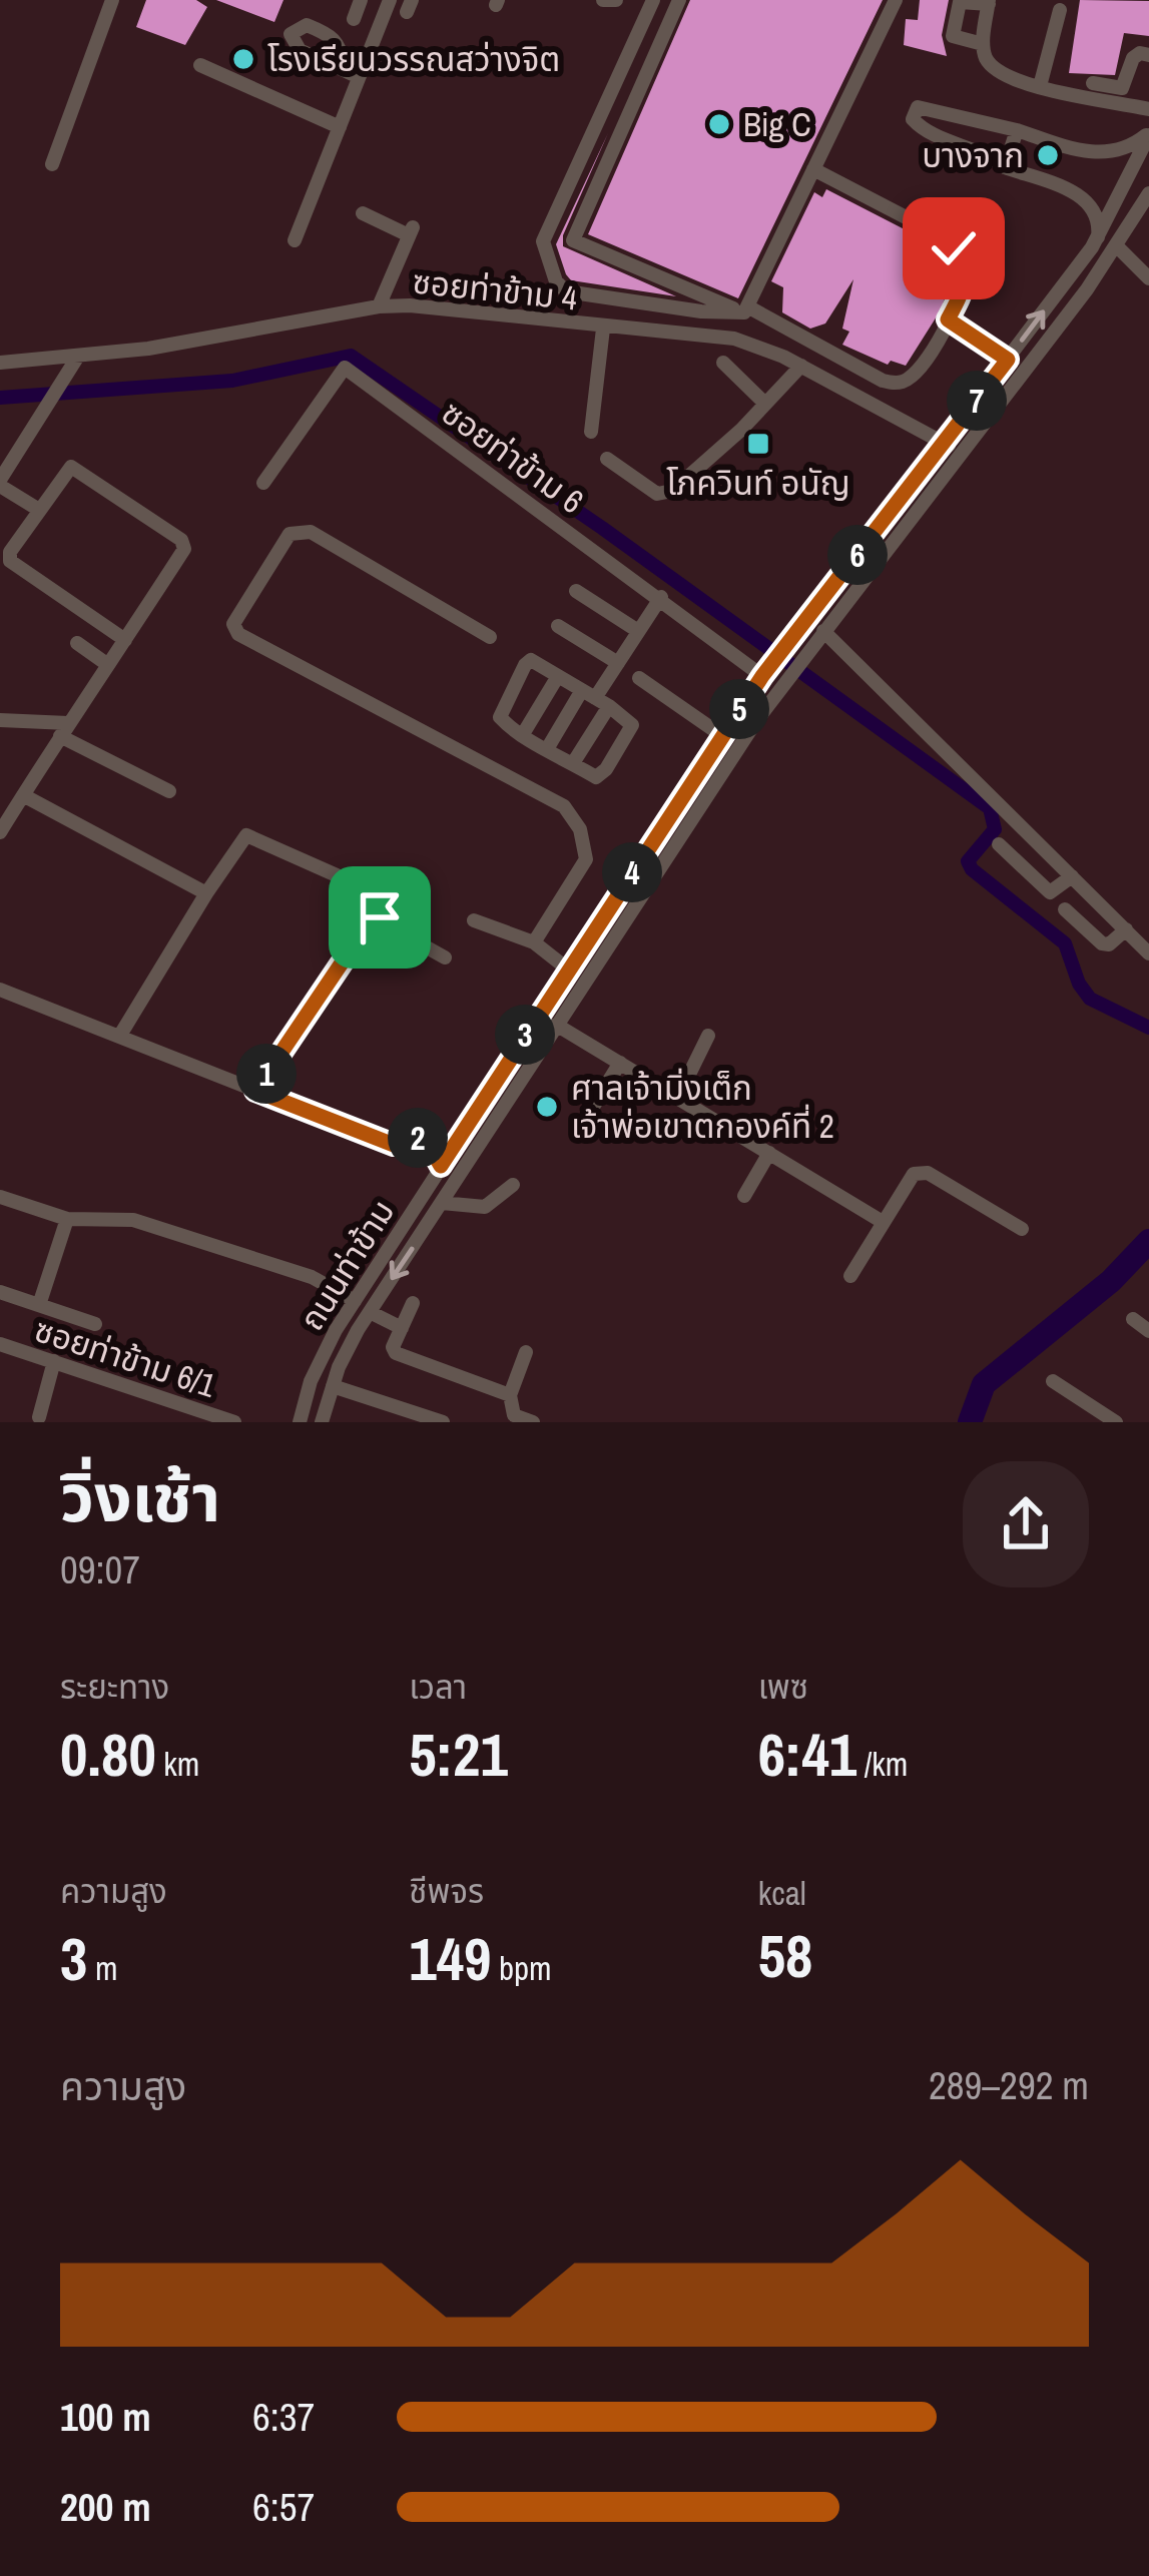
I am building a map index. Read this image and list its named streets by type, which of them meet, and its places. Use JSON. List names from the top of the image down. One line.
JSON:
{"streets":{"street":["ซอยท่าข้าม 4","ซอยท่าข้าม 6","ถนนท่าข้าม","ซอยท่าข้าม 6/1"]},"crossings":[["ซอยท่าข้าม 4","ถนนท่าข้าม"],["ซอยท่าข้าม 6","ถนนท่าข้าม"]],"places":{"other":["โรงเรียนวรรณสว่างจิต","Big C","บางจาก","ศาลเจ้ามิ่งเต็ก เจ้าพ่อเขาตกองค์ที่ 2"],"transit":["โภควินท์ อนัญ"]},"page":{"pins":["7","6","5","4","3","1","2"],"heading":["วิ่งเช้า","09:07"],"stats":[["ระยะทาง","0.80 km"],["เวลา","5:21"],["เพซ","6:41 /km"],["ความสูง","3 m"],["ชีพจร","149 bpm"],["kcal","58"]],"chart":["ความสูง","289–292 m"],"list":[{"name":"100 m","note":"6:37"},{"name":"200 m","note":"6:57"}]}}
